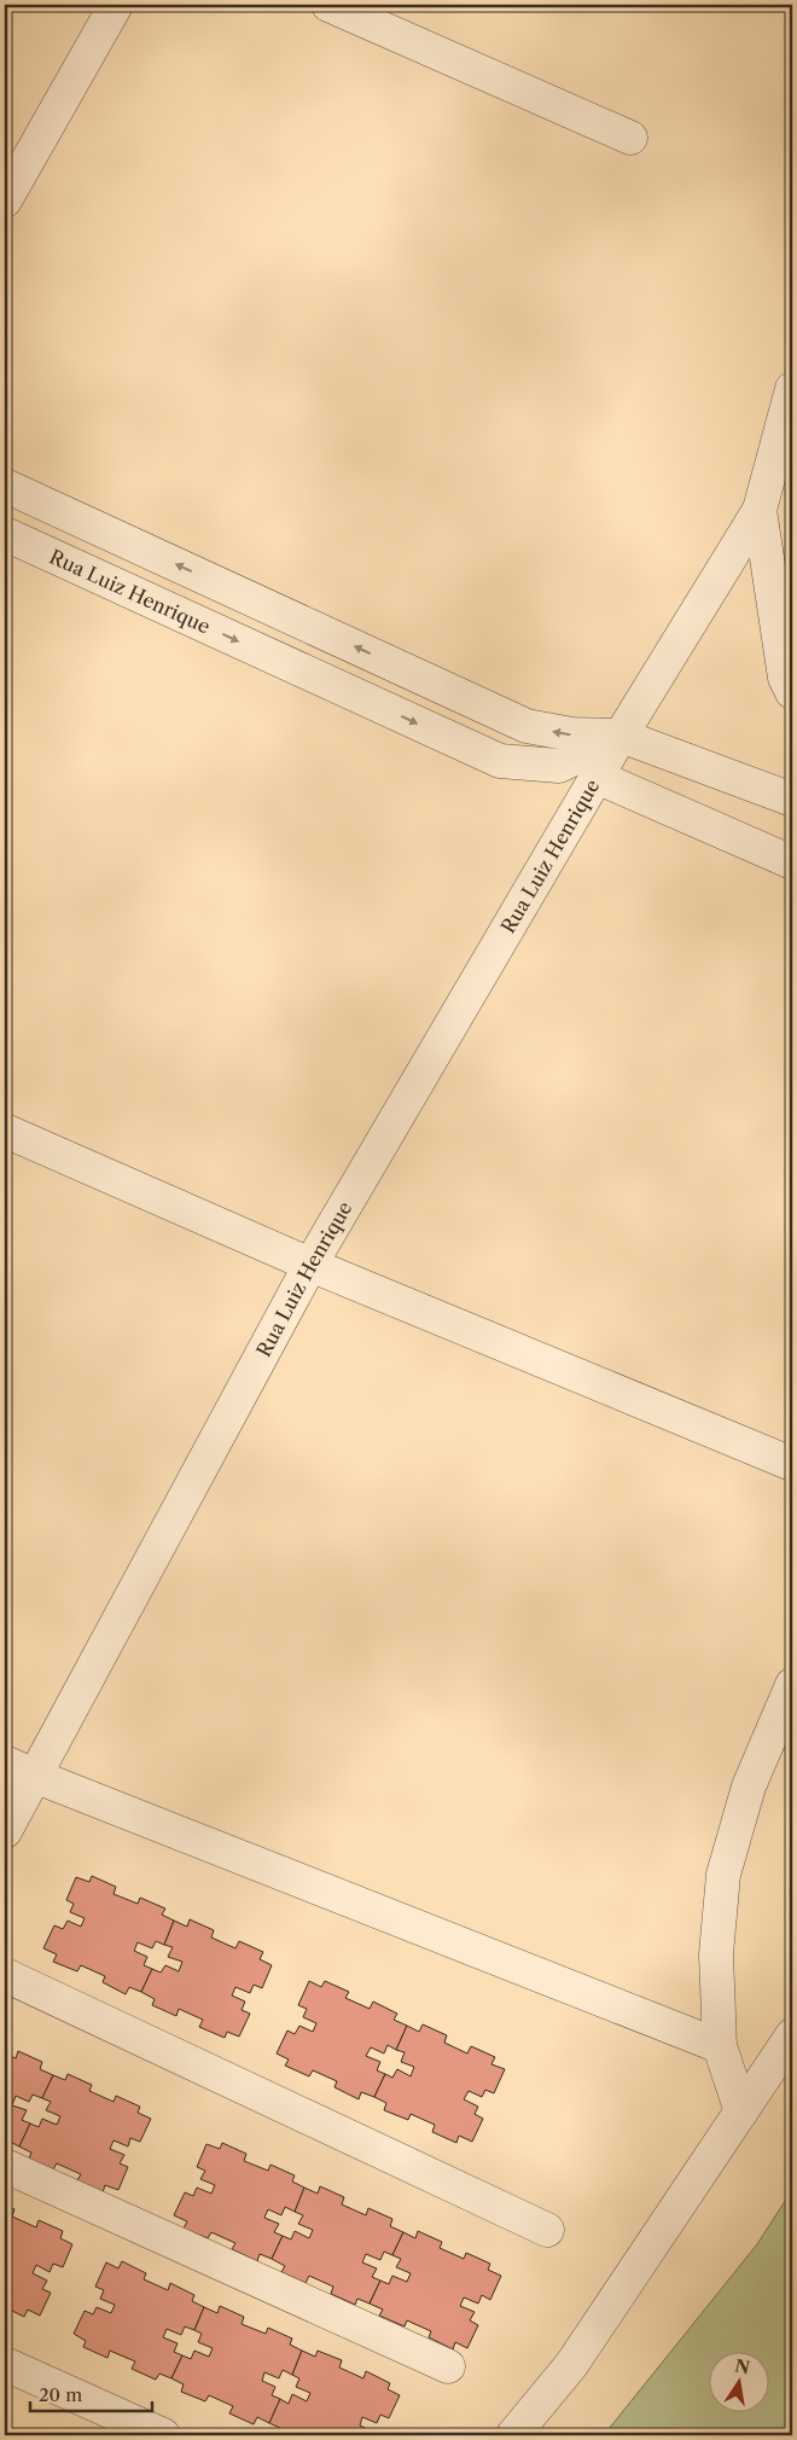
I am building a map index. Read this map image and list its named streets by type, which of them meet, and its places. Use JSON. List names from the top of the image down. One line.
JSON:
{"streets":{"street":["Rua Luiz Henrique"]},"scale_bar":"20 m","north":"top"}
